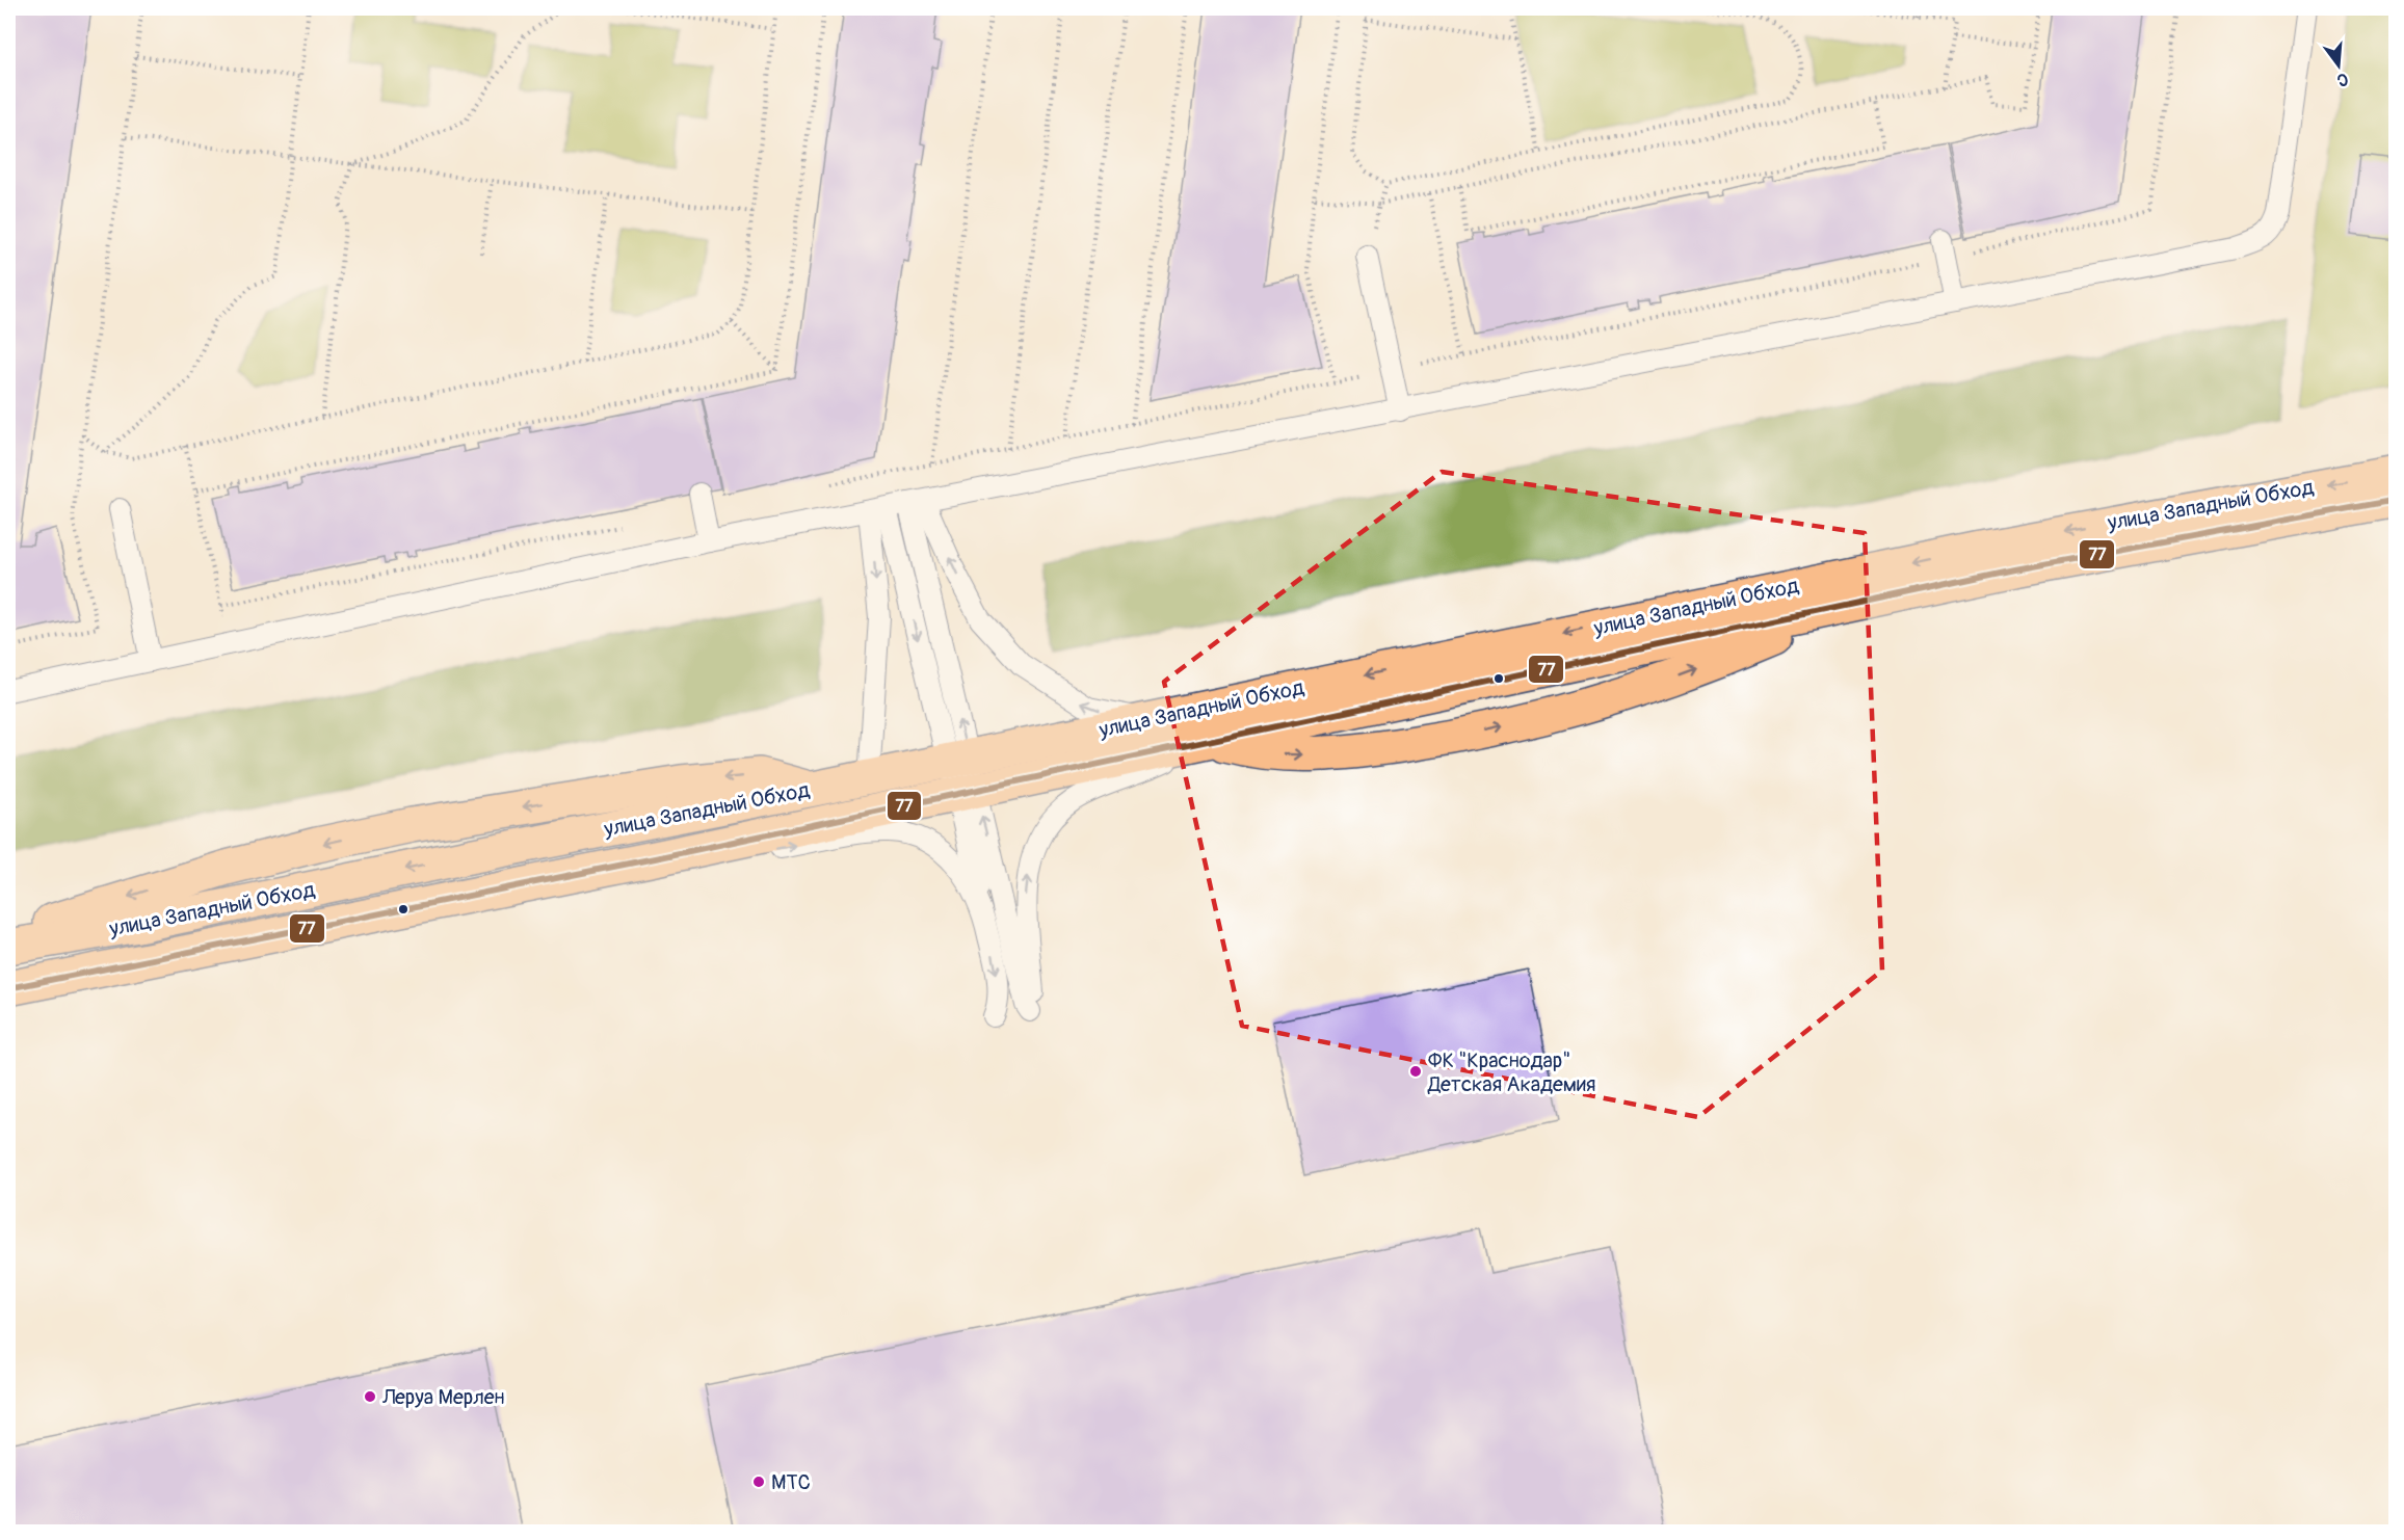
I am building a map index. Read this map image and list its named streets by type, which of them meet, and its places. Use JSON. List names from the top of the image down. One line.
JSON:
{"streets":{"highway":["улица Западный Обход"]},"places":["ФК \"Краснодар\" Детская Академия","Леруа Мерлен","МТС"],"lines":["transit line 77"],"north":"bottom"}
